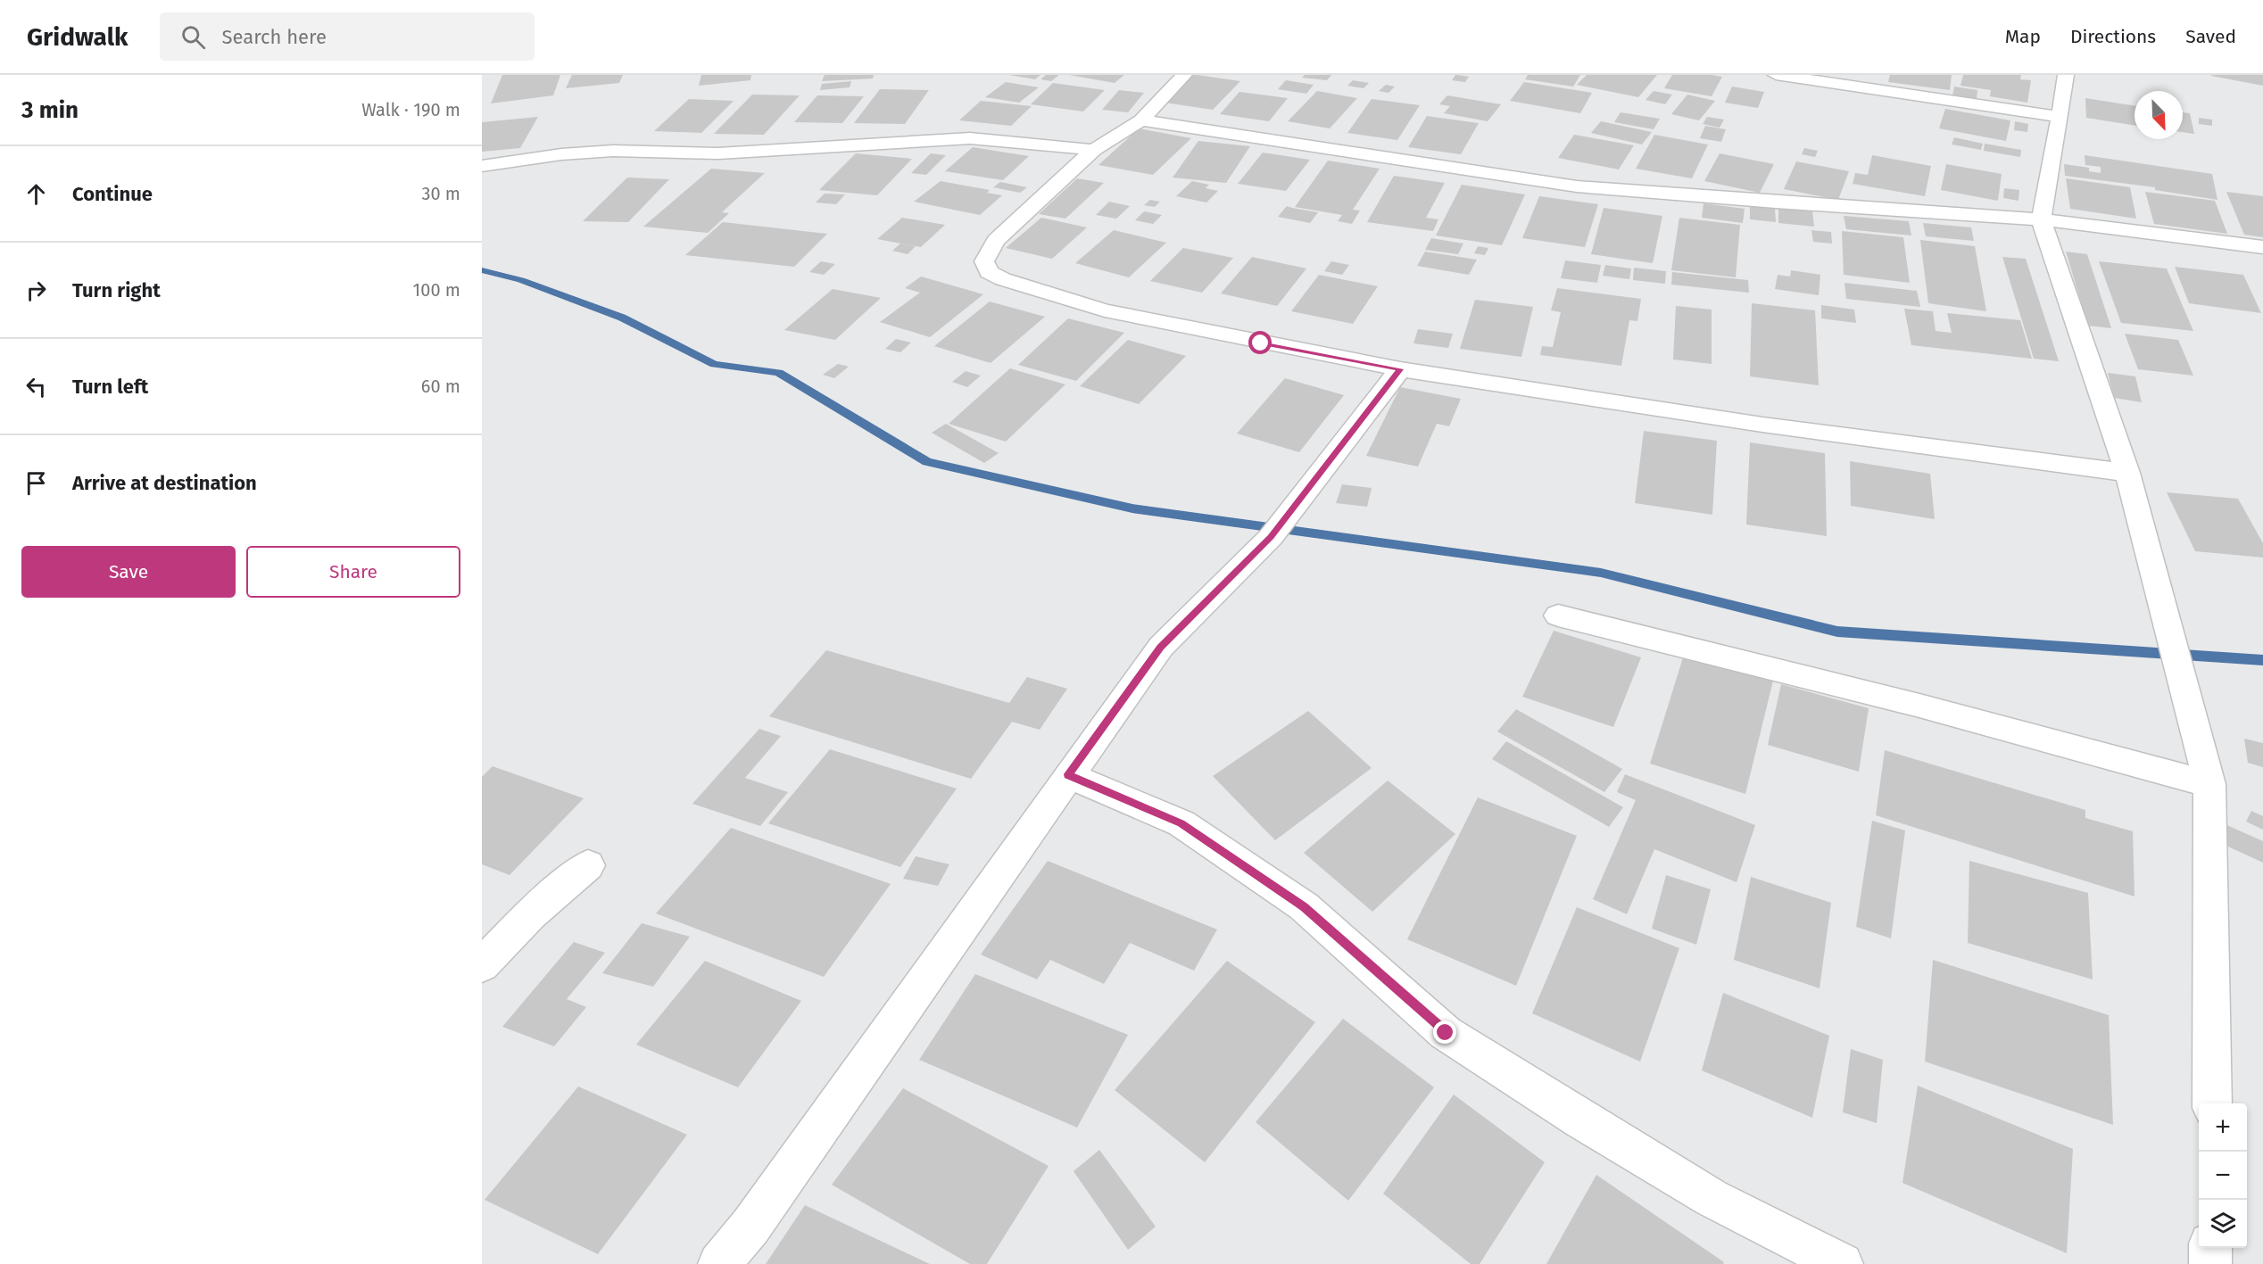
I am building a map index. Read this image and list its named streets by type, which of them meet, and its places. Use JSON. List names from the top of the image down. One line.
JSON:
{"north":"bottom right","page":{"header":"Gridwalk","search":"Search here","nav":["Map","Directions","Saved"],"heading":["3 min","Walk · 190 m"],"list":[["Continue","30 m"],["Turn right","100 m"],["Turn left","60 m"],"Arrive at destination"],"buttons":["Save","Share"],"map_buttons":["+","−"]}}
